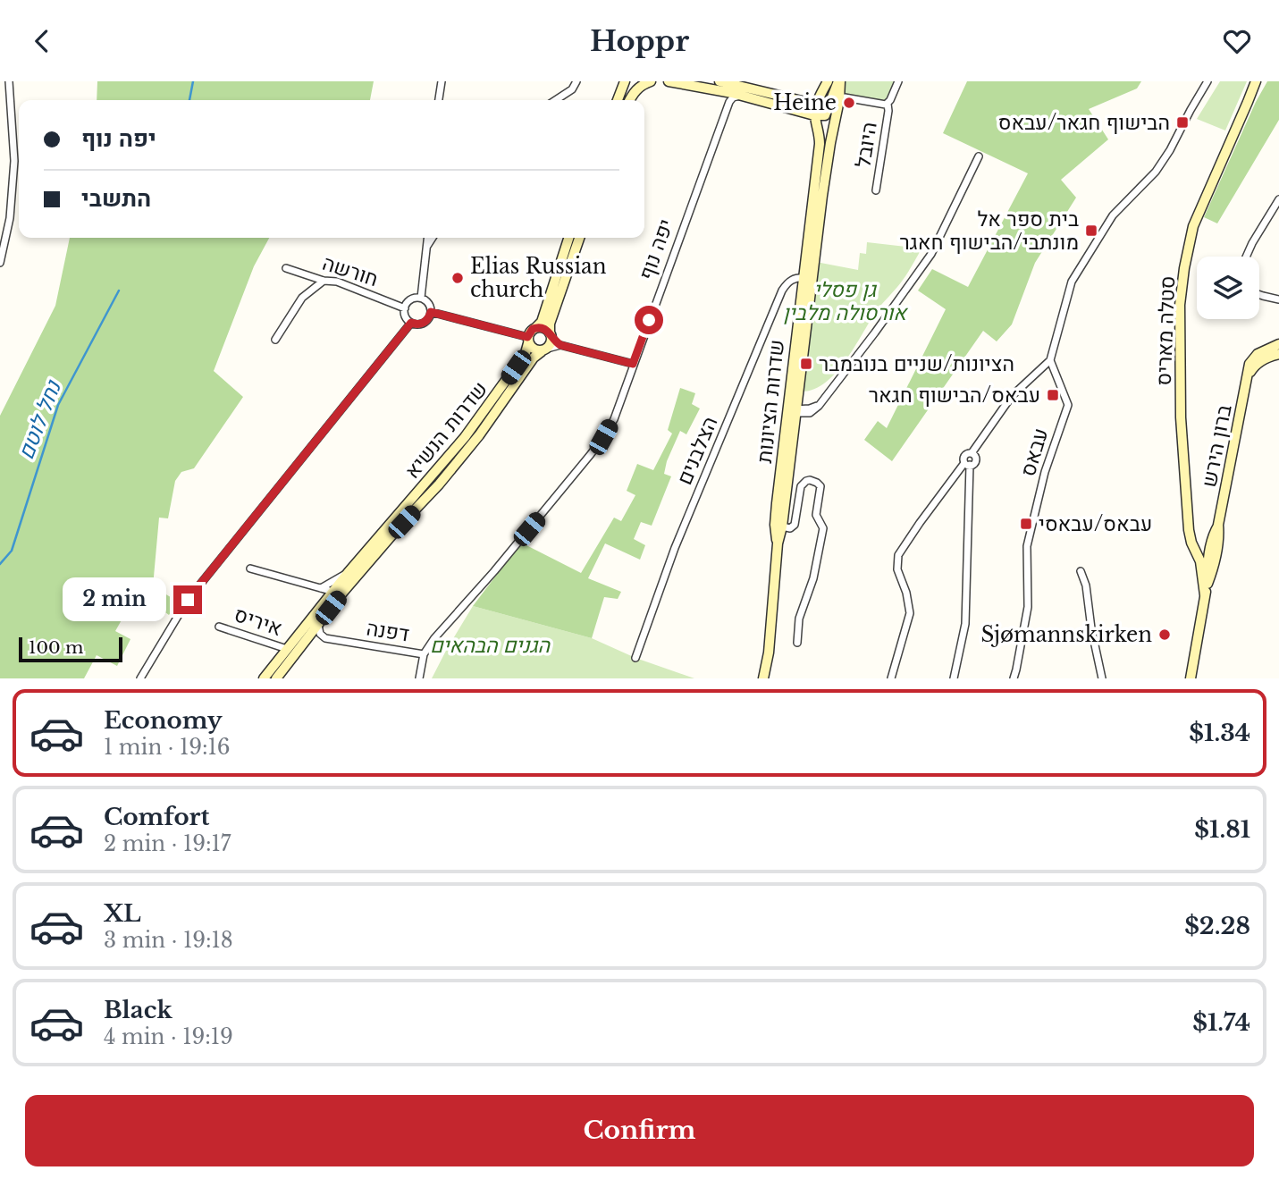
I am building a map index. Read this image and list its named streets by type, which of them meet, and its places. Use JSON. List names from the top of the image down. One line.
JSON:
{"streets":{"street":["היובל","יפה נוף","חורשה","סטלה מאריס","שדרות הציונות","שדרות הנשיא","ברון הירש","הצלבנים","עבאס","איריס","דפנה"]},"crossings":[["יפה נוף","דפנה"],["שדרות הציונות","הצלבנים"],["שדרות הנשיא","איריס"],["שדרות הנשיא","דפנה"]],"water":["נחל לוטם"],"parks":["גן פסלי אורסולה מלבין","הגנים הבהאים"],"places":{"other":["Heine","Elias Russian church","Sjømannskirken"],"transit":["הבישוף חגאר/עבאס","בית ספר אל מונתבי/הבישוף חאגר","הציונות/שניים בנובמבר","עבאס/הבישוף חגאר","עבאס/עבאסי"]},"scale_bar":"100 m","page":{"header":"Hoppr","banner":["יפה נוף","התשבי"],"bubble":"2 min","scale":"100 m","list":[{"name":"Economy","note":"1 min · 19:16","value":"$1.34"},{"name":"Comfort","note":"2 min · 19:17","value":"$1.81"},{"name":"XL","note":"3 min · 19:18","value":"$2.28"},{"name":"Black","note":"4 min · 19:19","value":"$1.74"}],"buttons":"Confirm"}}
